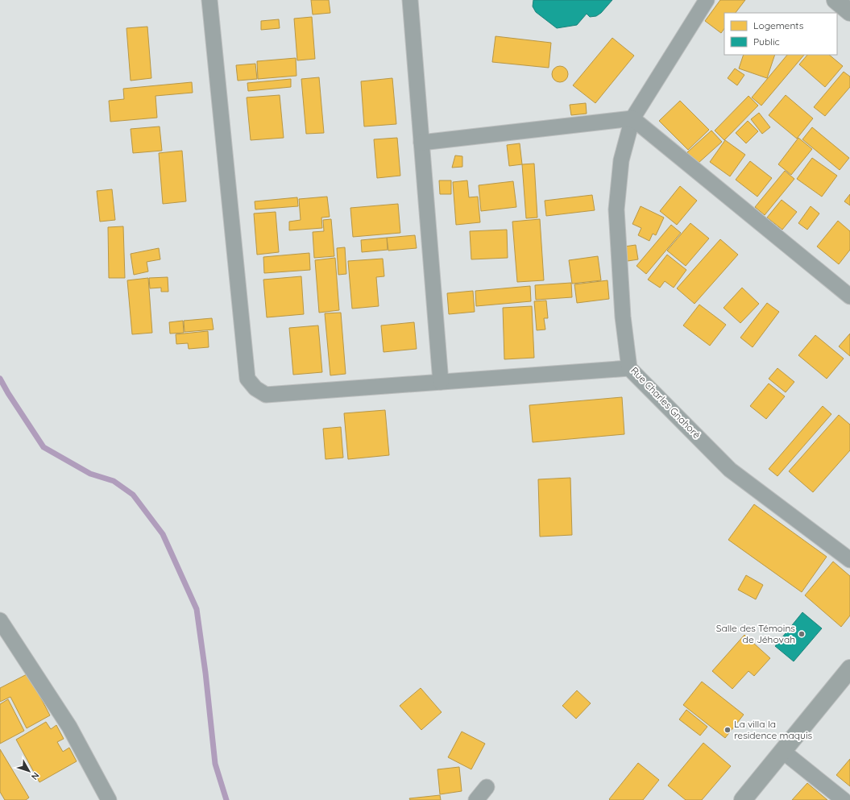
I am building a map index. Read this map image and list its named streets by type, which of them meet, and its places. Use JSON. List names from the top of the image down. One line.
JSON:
{"streets":{"street":["Rue Charles Gnahoré"]},"places":["Salle des Témoins de Jéhovah","La villa la residence maquis"],"legend":["Logements","Public"],"north":"bottom right"}
